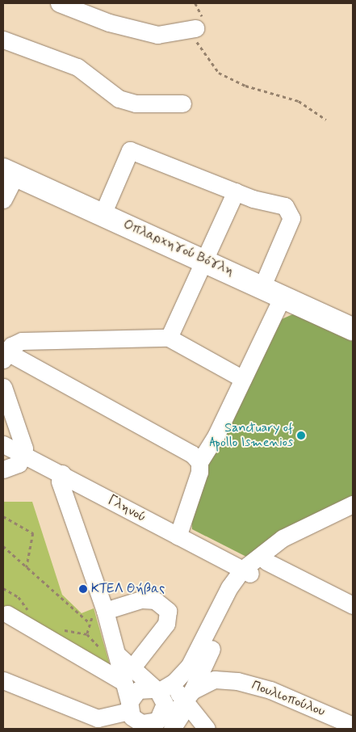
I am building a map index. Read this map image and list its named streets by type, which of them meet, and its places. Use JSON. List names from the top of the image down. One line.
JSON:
{"streets":{"main road":["Οπλαρχηγού Βόγλη"],"street":["Γληνού","Πουλιοπούλου"]},"places":["Sanctuary of Apollo Ismenios","ΚΤΕΛ Θήβας"]}
